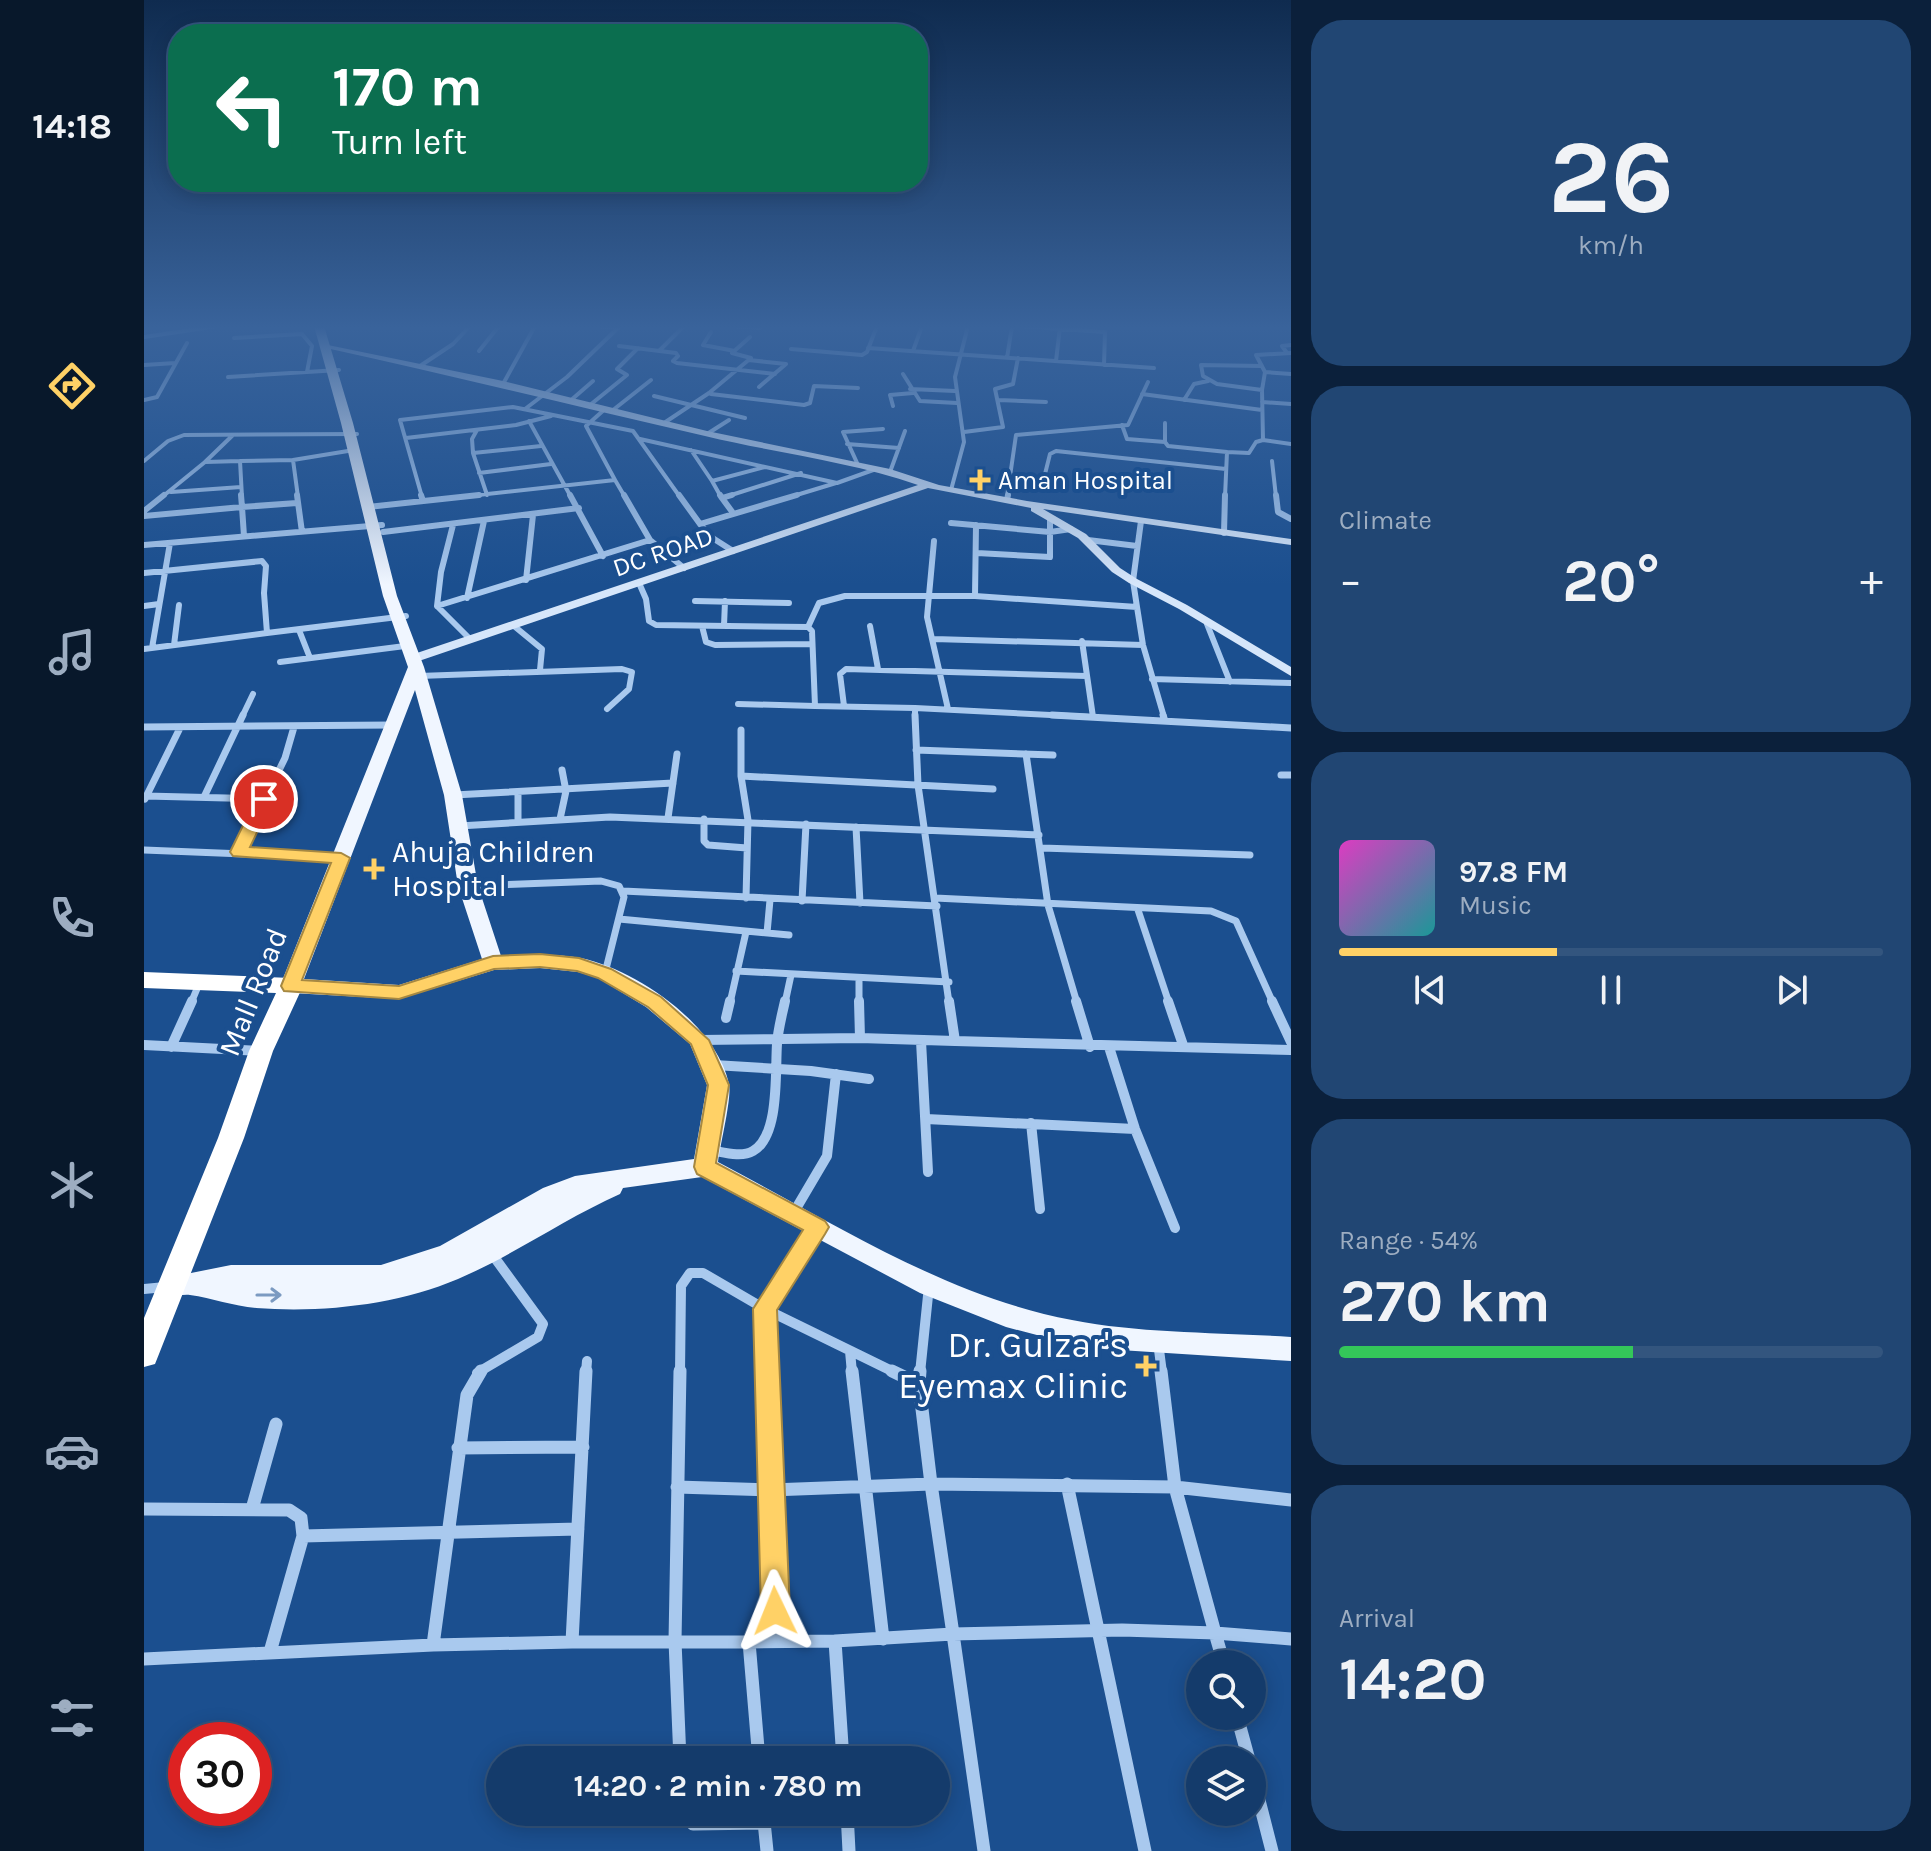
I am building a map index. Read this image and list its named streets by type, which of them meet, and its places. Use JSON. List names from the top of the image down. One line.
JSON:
{"streets":{"highway":["Mall Road"],"main road":["DC ROAD"]},"crossings":[["DC ROAD","Mall Road"]],"places":{"health":["Aman Hospital","Ahuja Children Hospital","Dr. Gulzar's Eyemax Clinic"]},"page":{"tabs":"14:18","tile":[["26","km/h"],"Climate",["Range · 54%","270 km"],["Arrival","14:20"]],"turn":["170 m","Turn left"],"heat":["−","20°","+"],"song":["97.8 FM","Music"],"limit":"30","trip":"14:20 · 2 min · 780 m"}}
